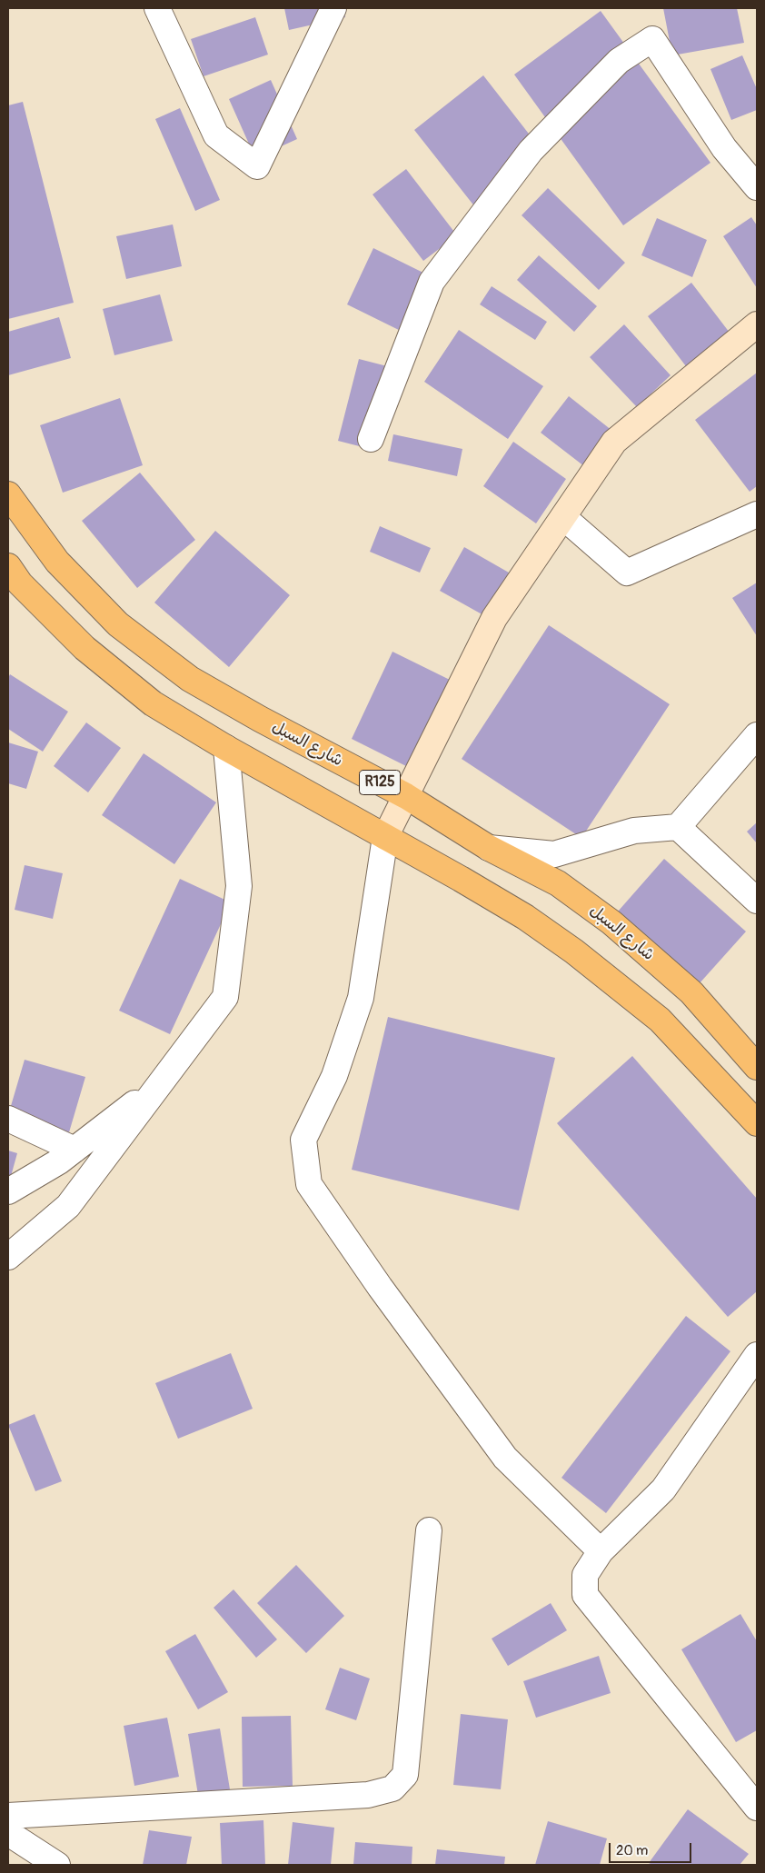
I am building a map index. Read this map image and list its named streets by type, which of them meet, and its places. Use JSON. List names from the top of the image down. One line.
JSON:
{"streets":{"main road":["شارع السبل","R125"]},"scale_bar":"20 m"}
